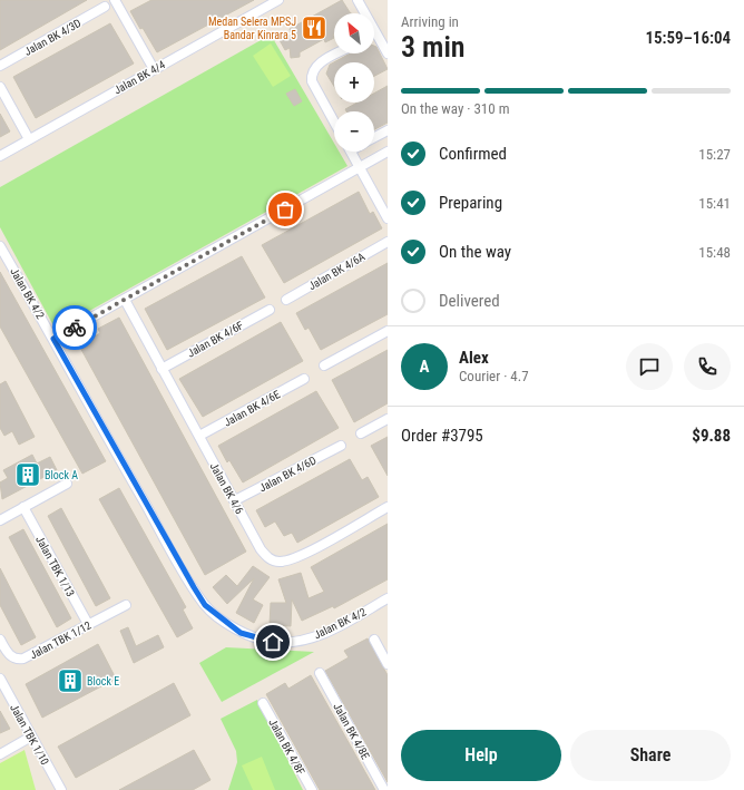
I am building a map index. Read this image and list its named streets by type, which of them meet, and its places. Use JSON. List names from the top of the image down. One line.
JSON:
{"streets":{"street":["Jalan BK 4/3D","Jalan BK 4/4","Jalan BK 4/6A","Jalan BK 4/2","Jalan BK 4/6F","Jalan BK 4/6E","Jalan BK 4/6D","Jalan BK 4/6","Jalan TBK 1/13","Jalan TBK 1/12","Jalan BK 4/8E","Jalan TBK 1/10","Jalan BK 4/8F"]},"crossings":[["Jalan BK 4/6F","Jalan BK 4/6"],["Jalan BK 4/6E","Jalan BK 4/6"],["Jalan BK 4/6D","Jalan BK 4/6"],["Jalan TBK 1/13","Jalan TBK 1/12"]],"places":{"restaurant":["Medan Selera MPSJ Bandar Kinrara 5"],"building":["Block A","Block E"]},"north":"top left","page":{"heading":["3 min","Arriving in","15:59–16:04"],"panel":["Alex","Courier · 4.7","Order #3795","$9.88"],"map_buttons":["+","−"],"bar":"On the way · 310 m","list":[["Confirmed","15:27"],["Preparing","15:41"],["On the way","15:48"],"Delivered"],"round":"A","buttons":["Help","Share"]}}
